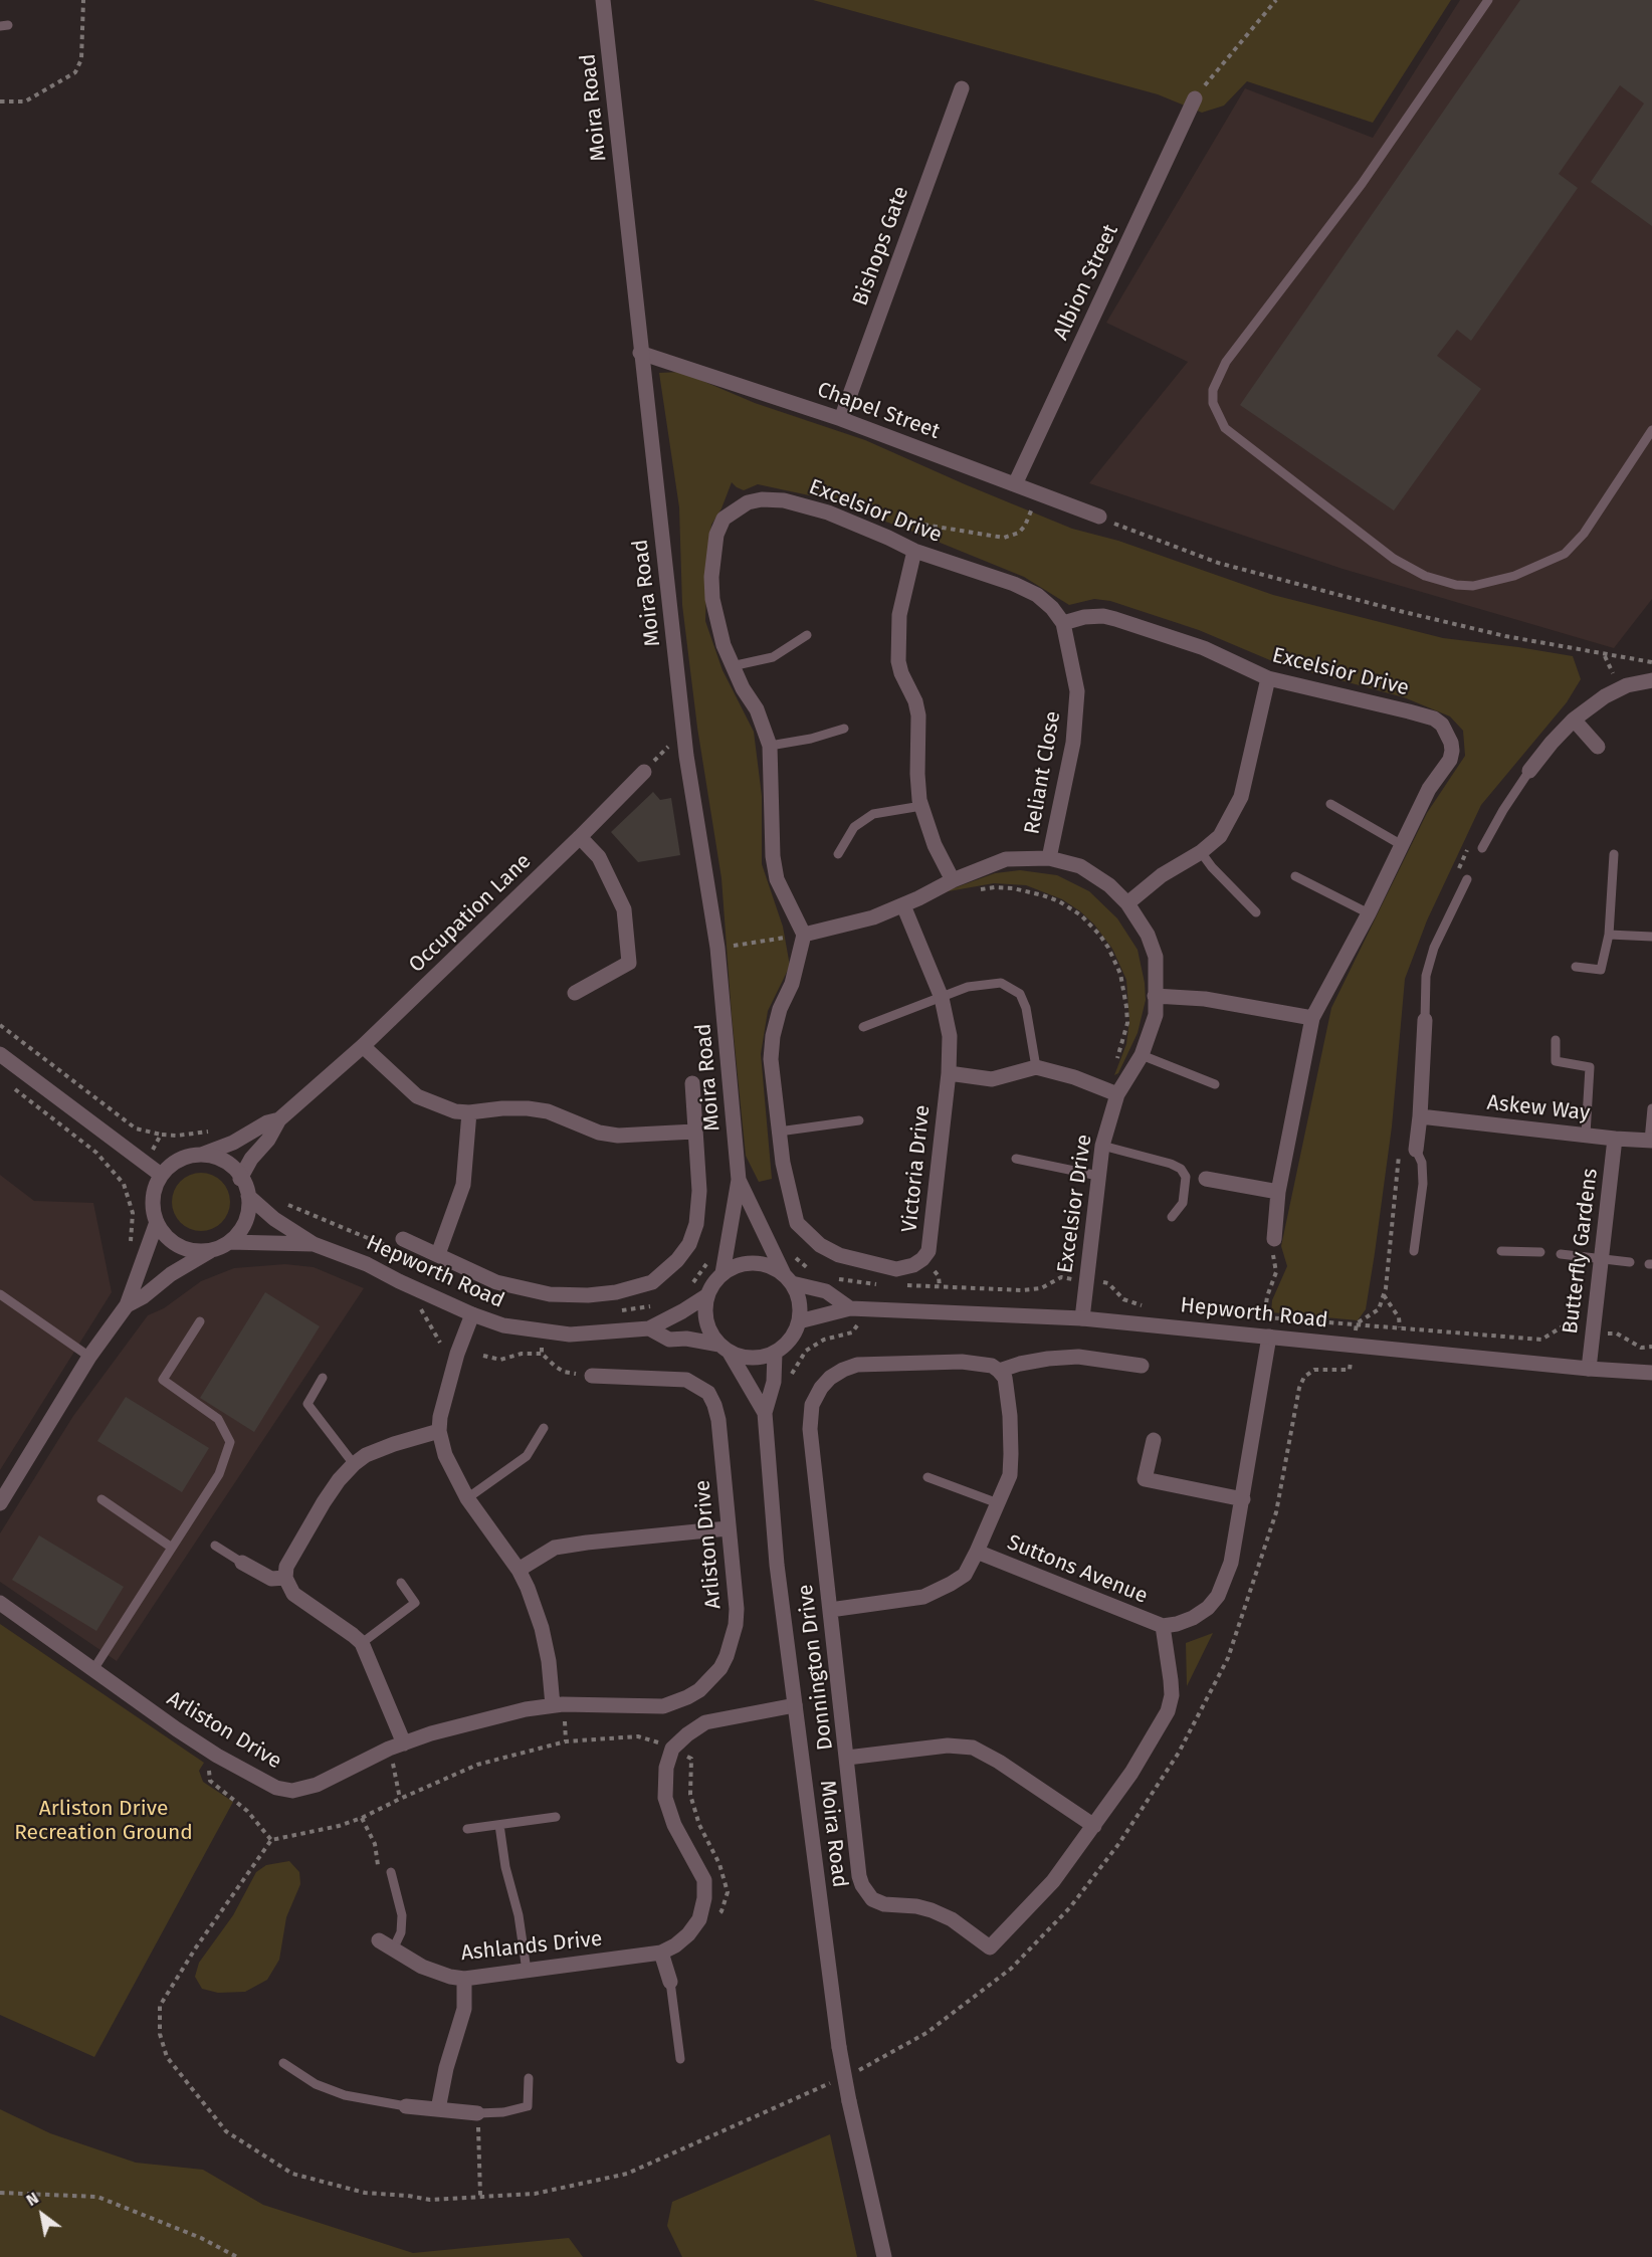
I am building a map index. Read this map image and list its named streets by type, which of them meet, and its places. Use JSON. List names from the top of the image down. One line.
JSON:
{"streets":{"street":["Moira Road","Bishops Gate","Albion Street","Chapel Street","Excelsior Drive","Reliant Close","Occupation Lane","Askew Way","Victoria Drive","Butterfly Gardens","Hepworth Road","Arliston Drive","Suttons Avenue","Donnington Drive","Ashlands Drive"]},"crossings":[["Moira Road","Chapel Street"],["Moira Road","Hepworth Road"],["Moira Road","Ashlands Drive"],["Bishops Gate","Chapel Street"],["Albion Street","Chapel Street"],["Excelsior Drive","Reliant Close"],["Excelsior Drive","Victoria Drive"],["Excelsior Drive","Hepworth Road"],["Askew Way","Butterfly Gardens"],["Butterfly Gardens","Hepworth Road"],["Suttons Avenue","Donnington Drive"]],"parks":["Arliston Drive Recreation Ground"],"north":"top left"}
